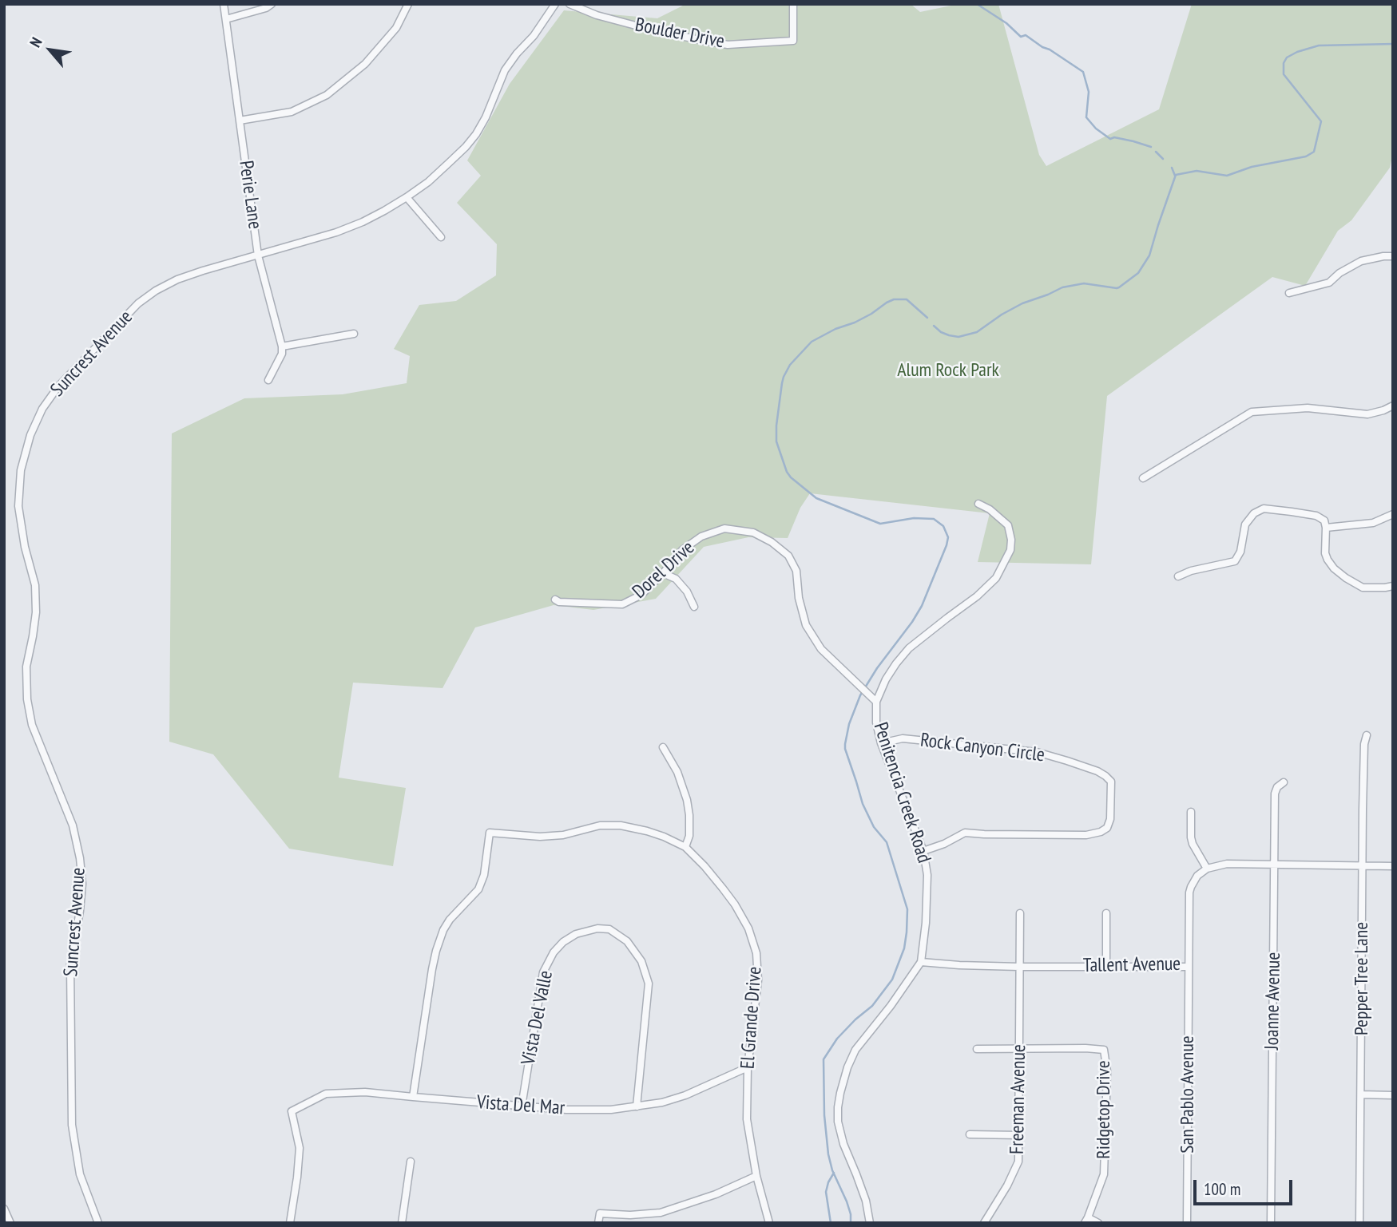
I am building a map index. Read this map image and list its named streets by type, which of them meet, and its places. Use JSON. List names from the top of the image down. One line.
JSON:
{"streets":{"street":["Boulder Drive","Perie Lane","Suncrest Avenue","Dorel Drive","Rock Canyon Circle","Penitencia Creek Road","Tallent Avenue","Pepper Tree Lane","Joanne Avenue","Vista Del Valle","El Grande Drive","San Pablo Avenue","Freeman Avenue","Vista Del Mar","Ridgetop Drive"]},"crossings":[["Perie Lane","Suncrest Avenue"],["Dorel Drive","Penitencia Creek Road"],["Rock Canyon Circle","Penitencia Creek Road"],["Penitencia Creek Road","Tallent Avenue"],["Tallent Avenue","San Pablo Avenue"],["Tallent Avenue","Freeman Avenue"],["Vista Del Valle","Vista Del Mar"],["El Grande Drive","Vista Del Mar"],["Freeman Avenue","Ridgetop Drive"]],"parks":["Alum Rock Park"],"scale_bar":"100 m","north":"top left"}
